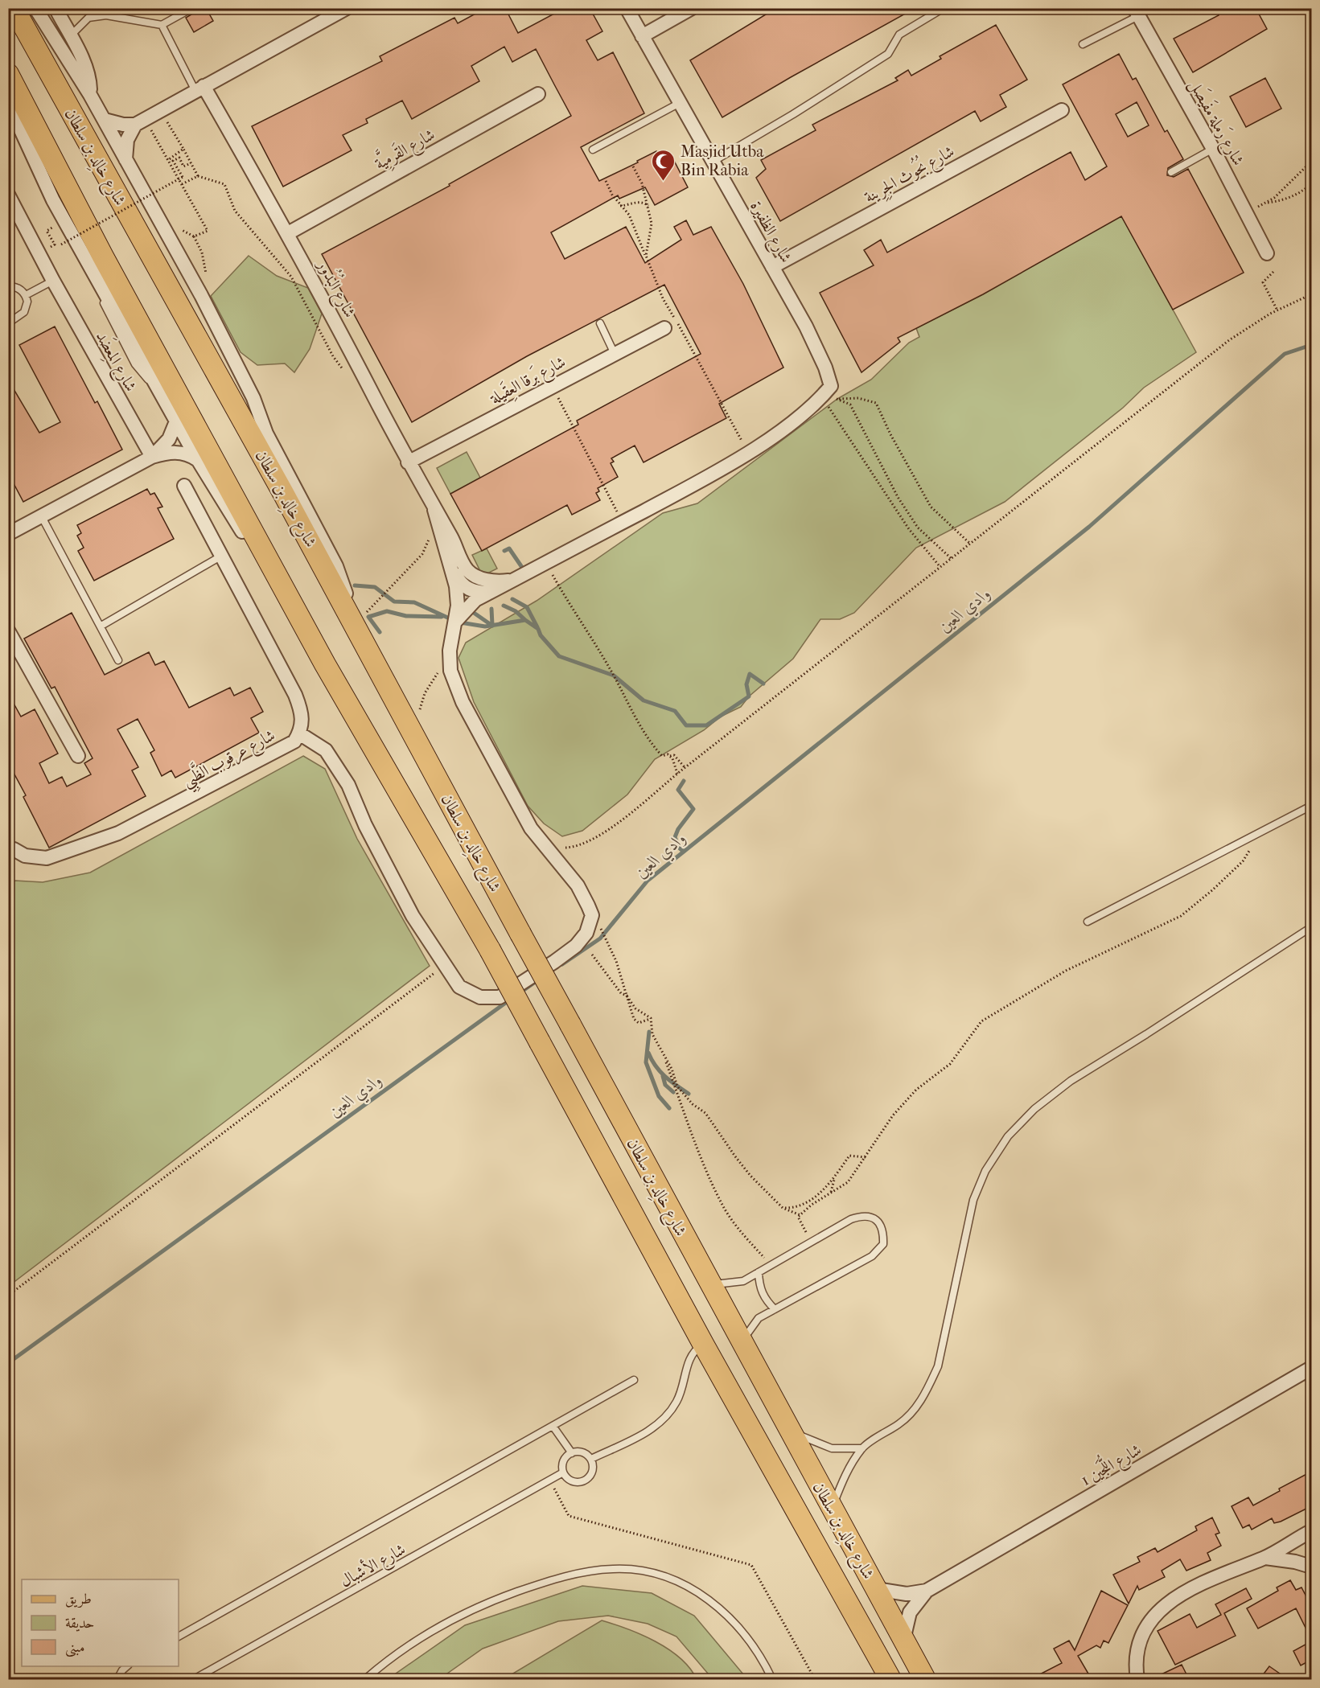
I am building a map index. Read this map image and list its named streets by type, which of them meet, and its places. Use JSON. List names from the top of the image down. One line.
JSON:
{"streets":{"main road":["شارع خالِد بن سلطان"],"street":["شارع رَملة مفَيصَل","شارع القَرمِيَّة","شارع بُحُوث الجِرِينة","شارع الظفيرة","شارع البُدُور","شارع المِعضَد","شارع بَرقا العِقَيلة","شارع عرقوب الظَّبِي","شارع اللُّجَين 1"],"lane":["شارع الأشبال"]},"crossings":[["شارع القَرمِيَّة","شارع البُدُور"],["شارع خالِد بن سلطان","شارع اللُّجَين 1"],["شارع بُحُوث الجِرِينة","شارع الظفيرة"],["شارع البُدُور","شارع بَرقا العِقَيلة"]],"water":["وادي العين"],"places":{"mosque":["Masjid Utba Bin Rabia"]},"legend":["طريق","حديقة","مبنى"]}
